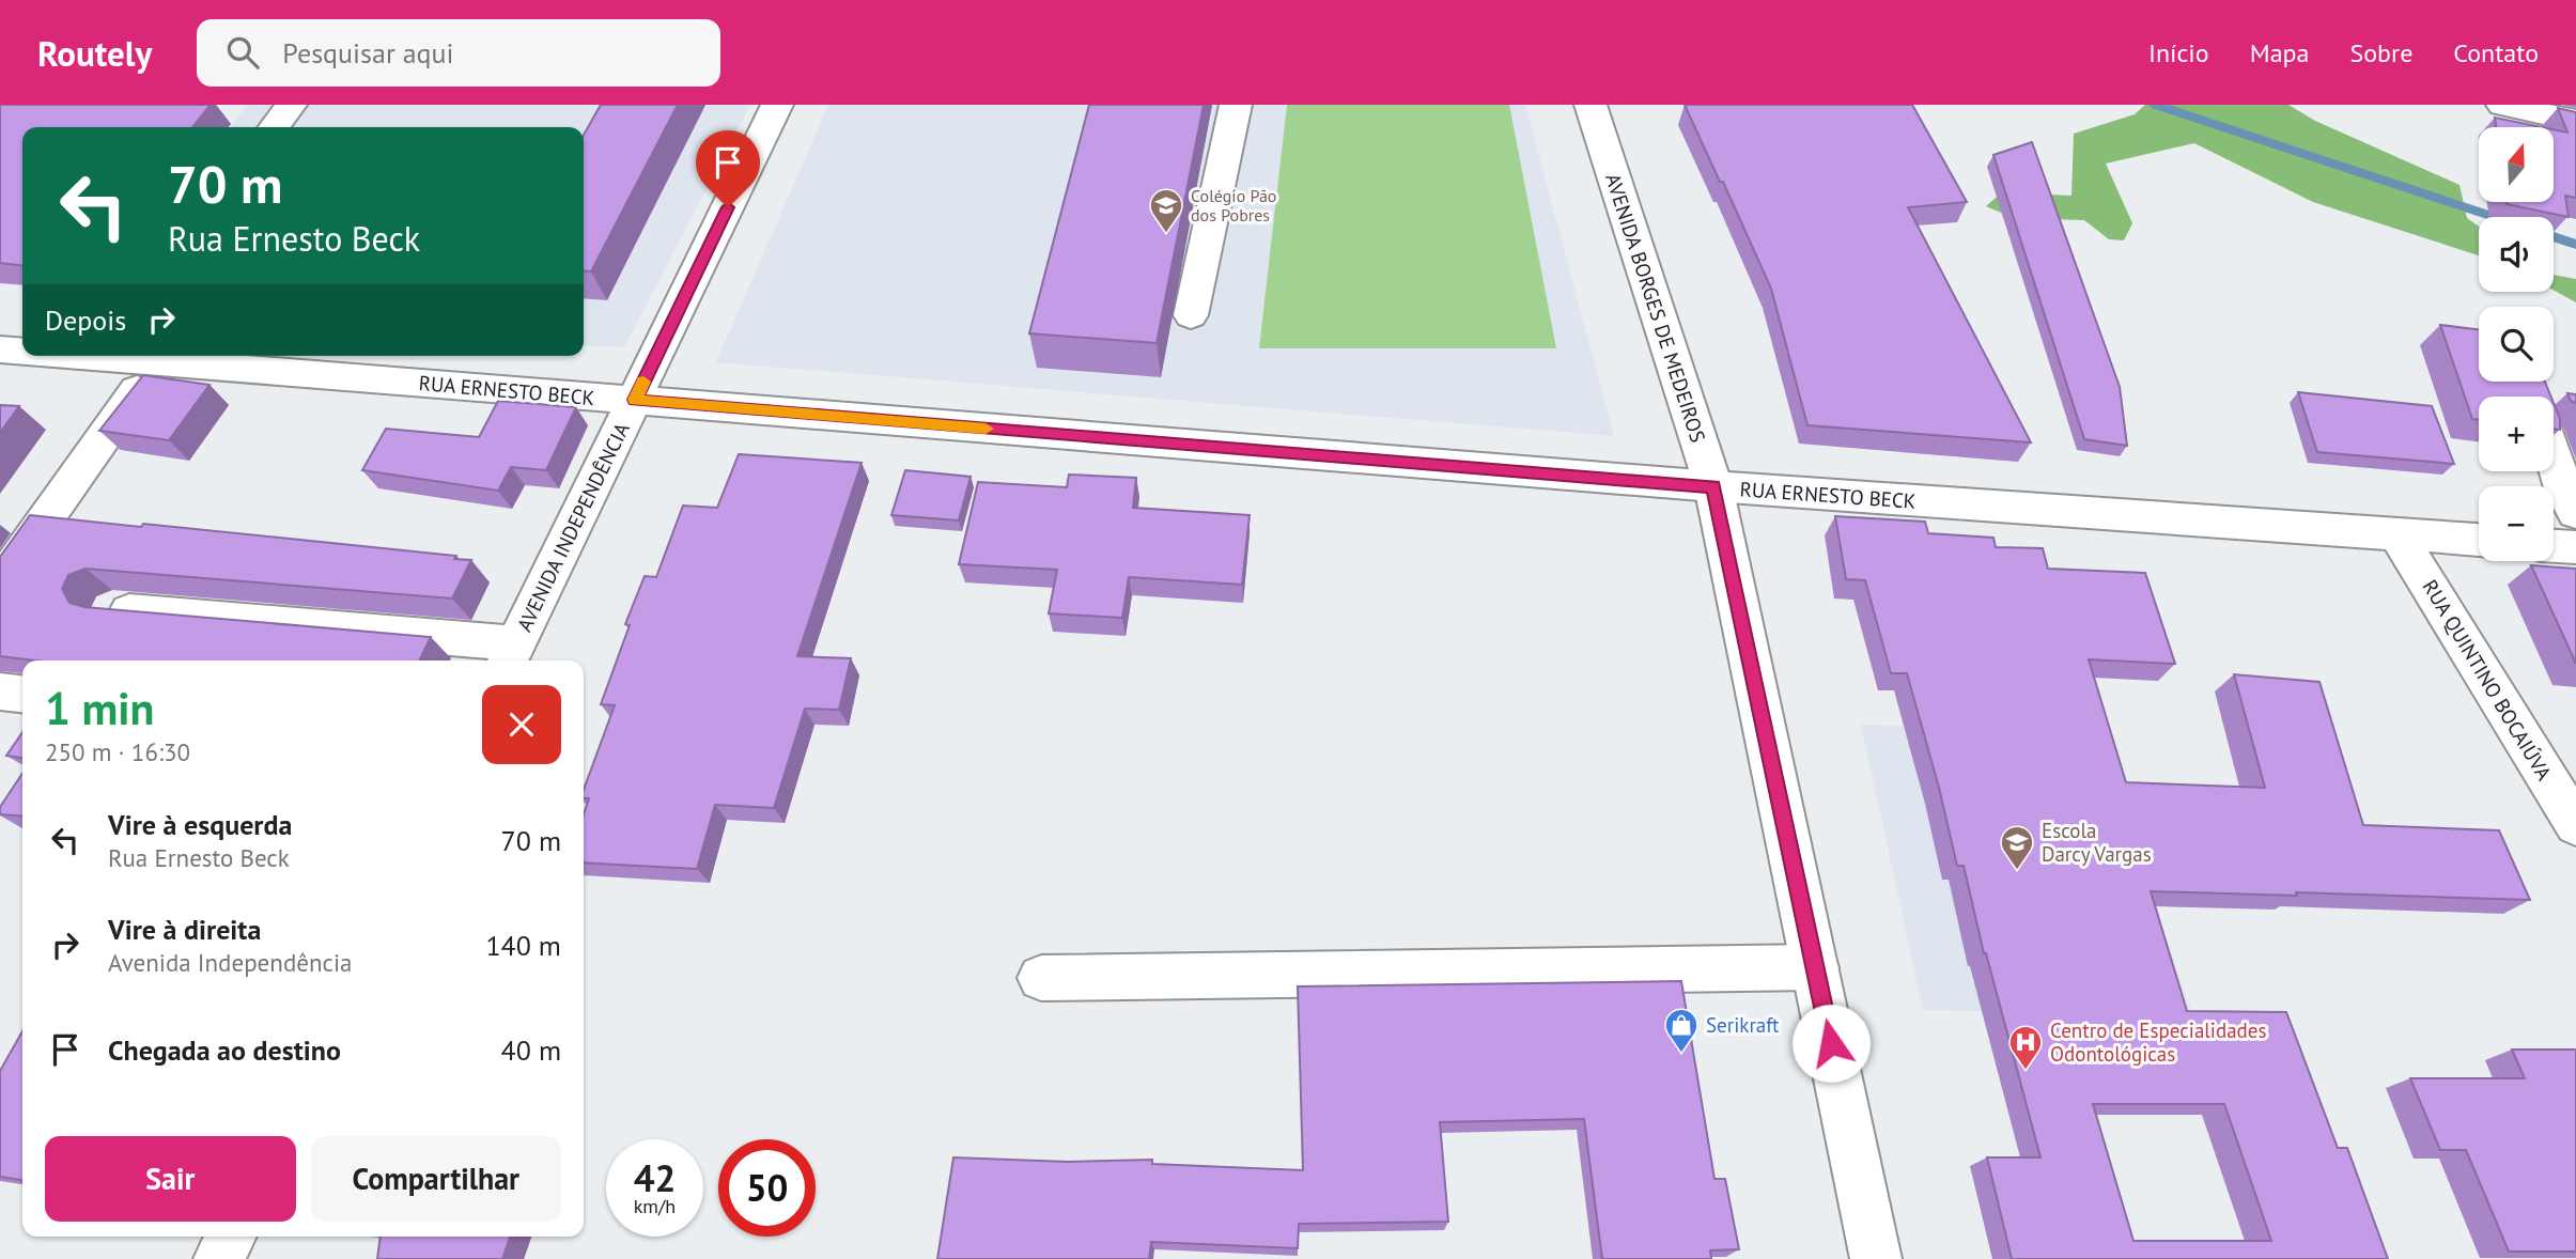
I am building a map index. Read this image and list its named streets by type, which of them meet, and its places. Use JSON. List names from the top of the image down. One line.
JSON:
{"streets":{"street":["AVENIDA BORGES DE MEDEIROS","RUA ERNESTO BECK","AVENIDA INDEPENDÊNCIA","RUA QUINTINO BOCAIÚVA"]},"crossings":[["AVENIDA BORGES DE MEDEIROS","RUA ERNESTO BECK"],["RUA ERNESTO BECK","AVENIDA INDEPENDÊNCIA"],["RUA ERNESTO BECK","RUA QUINTINO BOCAIÚVA"]],"places":{"school or university":["Colégio Pão dos Pobres","Escola Darcy Vargas"],"shop":["Serikraft"],"hospital":["Centro de Especialidades Odontológicas"]},"north":"top","page":{"header":"Routely","search":"Pesquisar aqui","nav":["Início","Mapa","Sobre","Contato"],"map_buttons":["+","−"],"turn":["70 m","Rua Ernesto Beck"],"then":"Depois","heading":["1 min","250 m · 16:30"],"list":[{"name":"Vire à esquerda","note":"Rua Ernesto Beck","value":"70 m"},{"name":"Vire à direita","note":"Avenida Independência","value":"140 m"},{"name":"Chegada ao destino","value":"40 m"}],"buttons":["Sair","Compartilhar"],"speed":"42 km/h","limit":"50"}}
